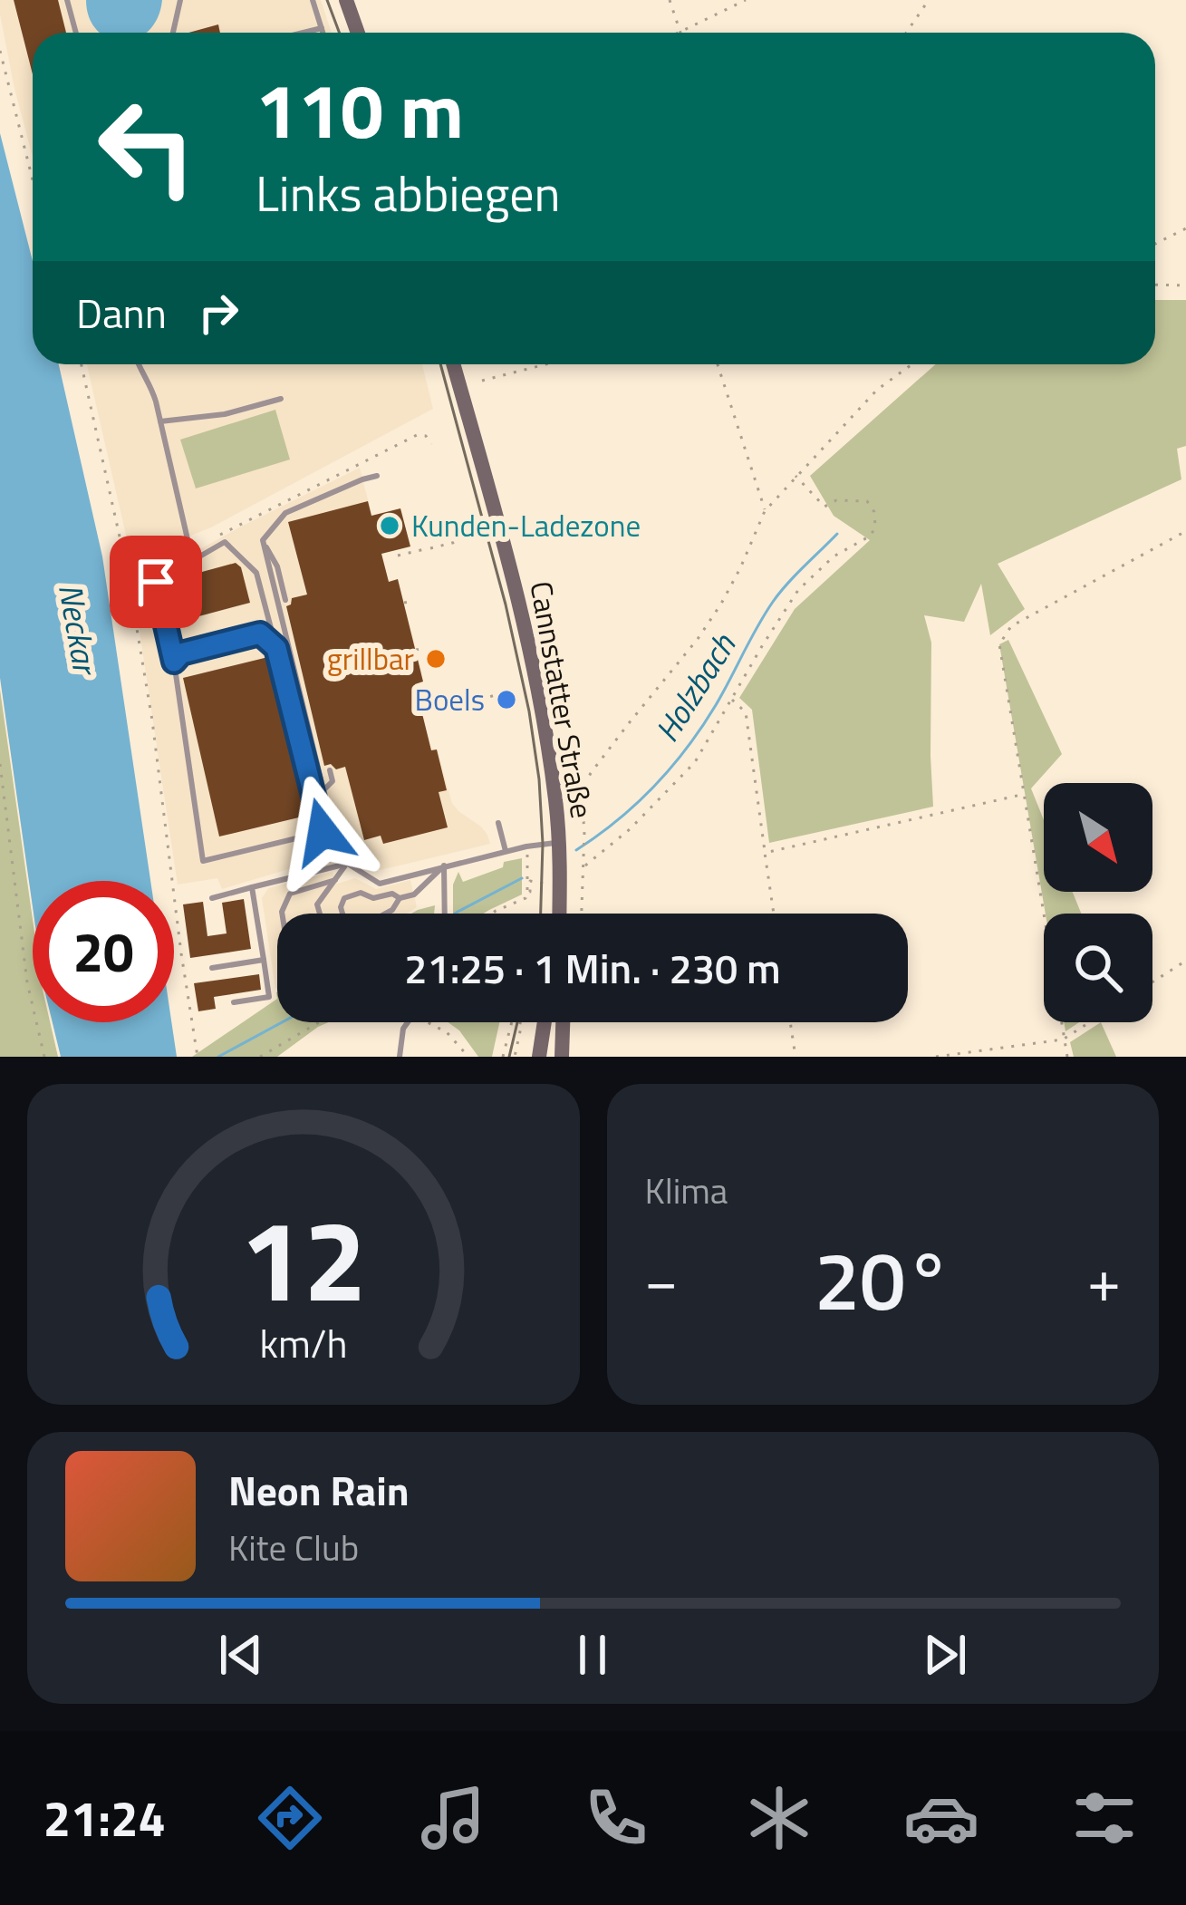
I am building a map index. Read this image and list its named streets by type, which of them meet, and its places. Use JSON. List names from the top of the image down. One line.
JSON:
{"streets":{"main road":["Cannstatter Straße"]},"water":["Neckar","Holzbach"],"places":["Kunden-Ladezone","grillbar","Boels"],"north":"bottom right","page":{"turn":["110 m","Links abbiegen"],"then":"Dann","limit":"20","trip":"21:25 · 1 Min. · 230 m","tile":"Klima","heat":["−","20°","+"],"song":["Neon Rain","Kite Club"],"tabs":"21:24","gauge":["12","km/h"]}}
